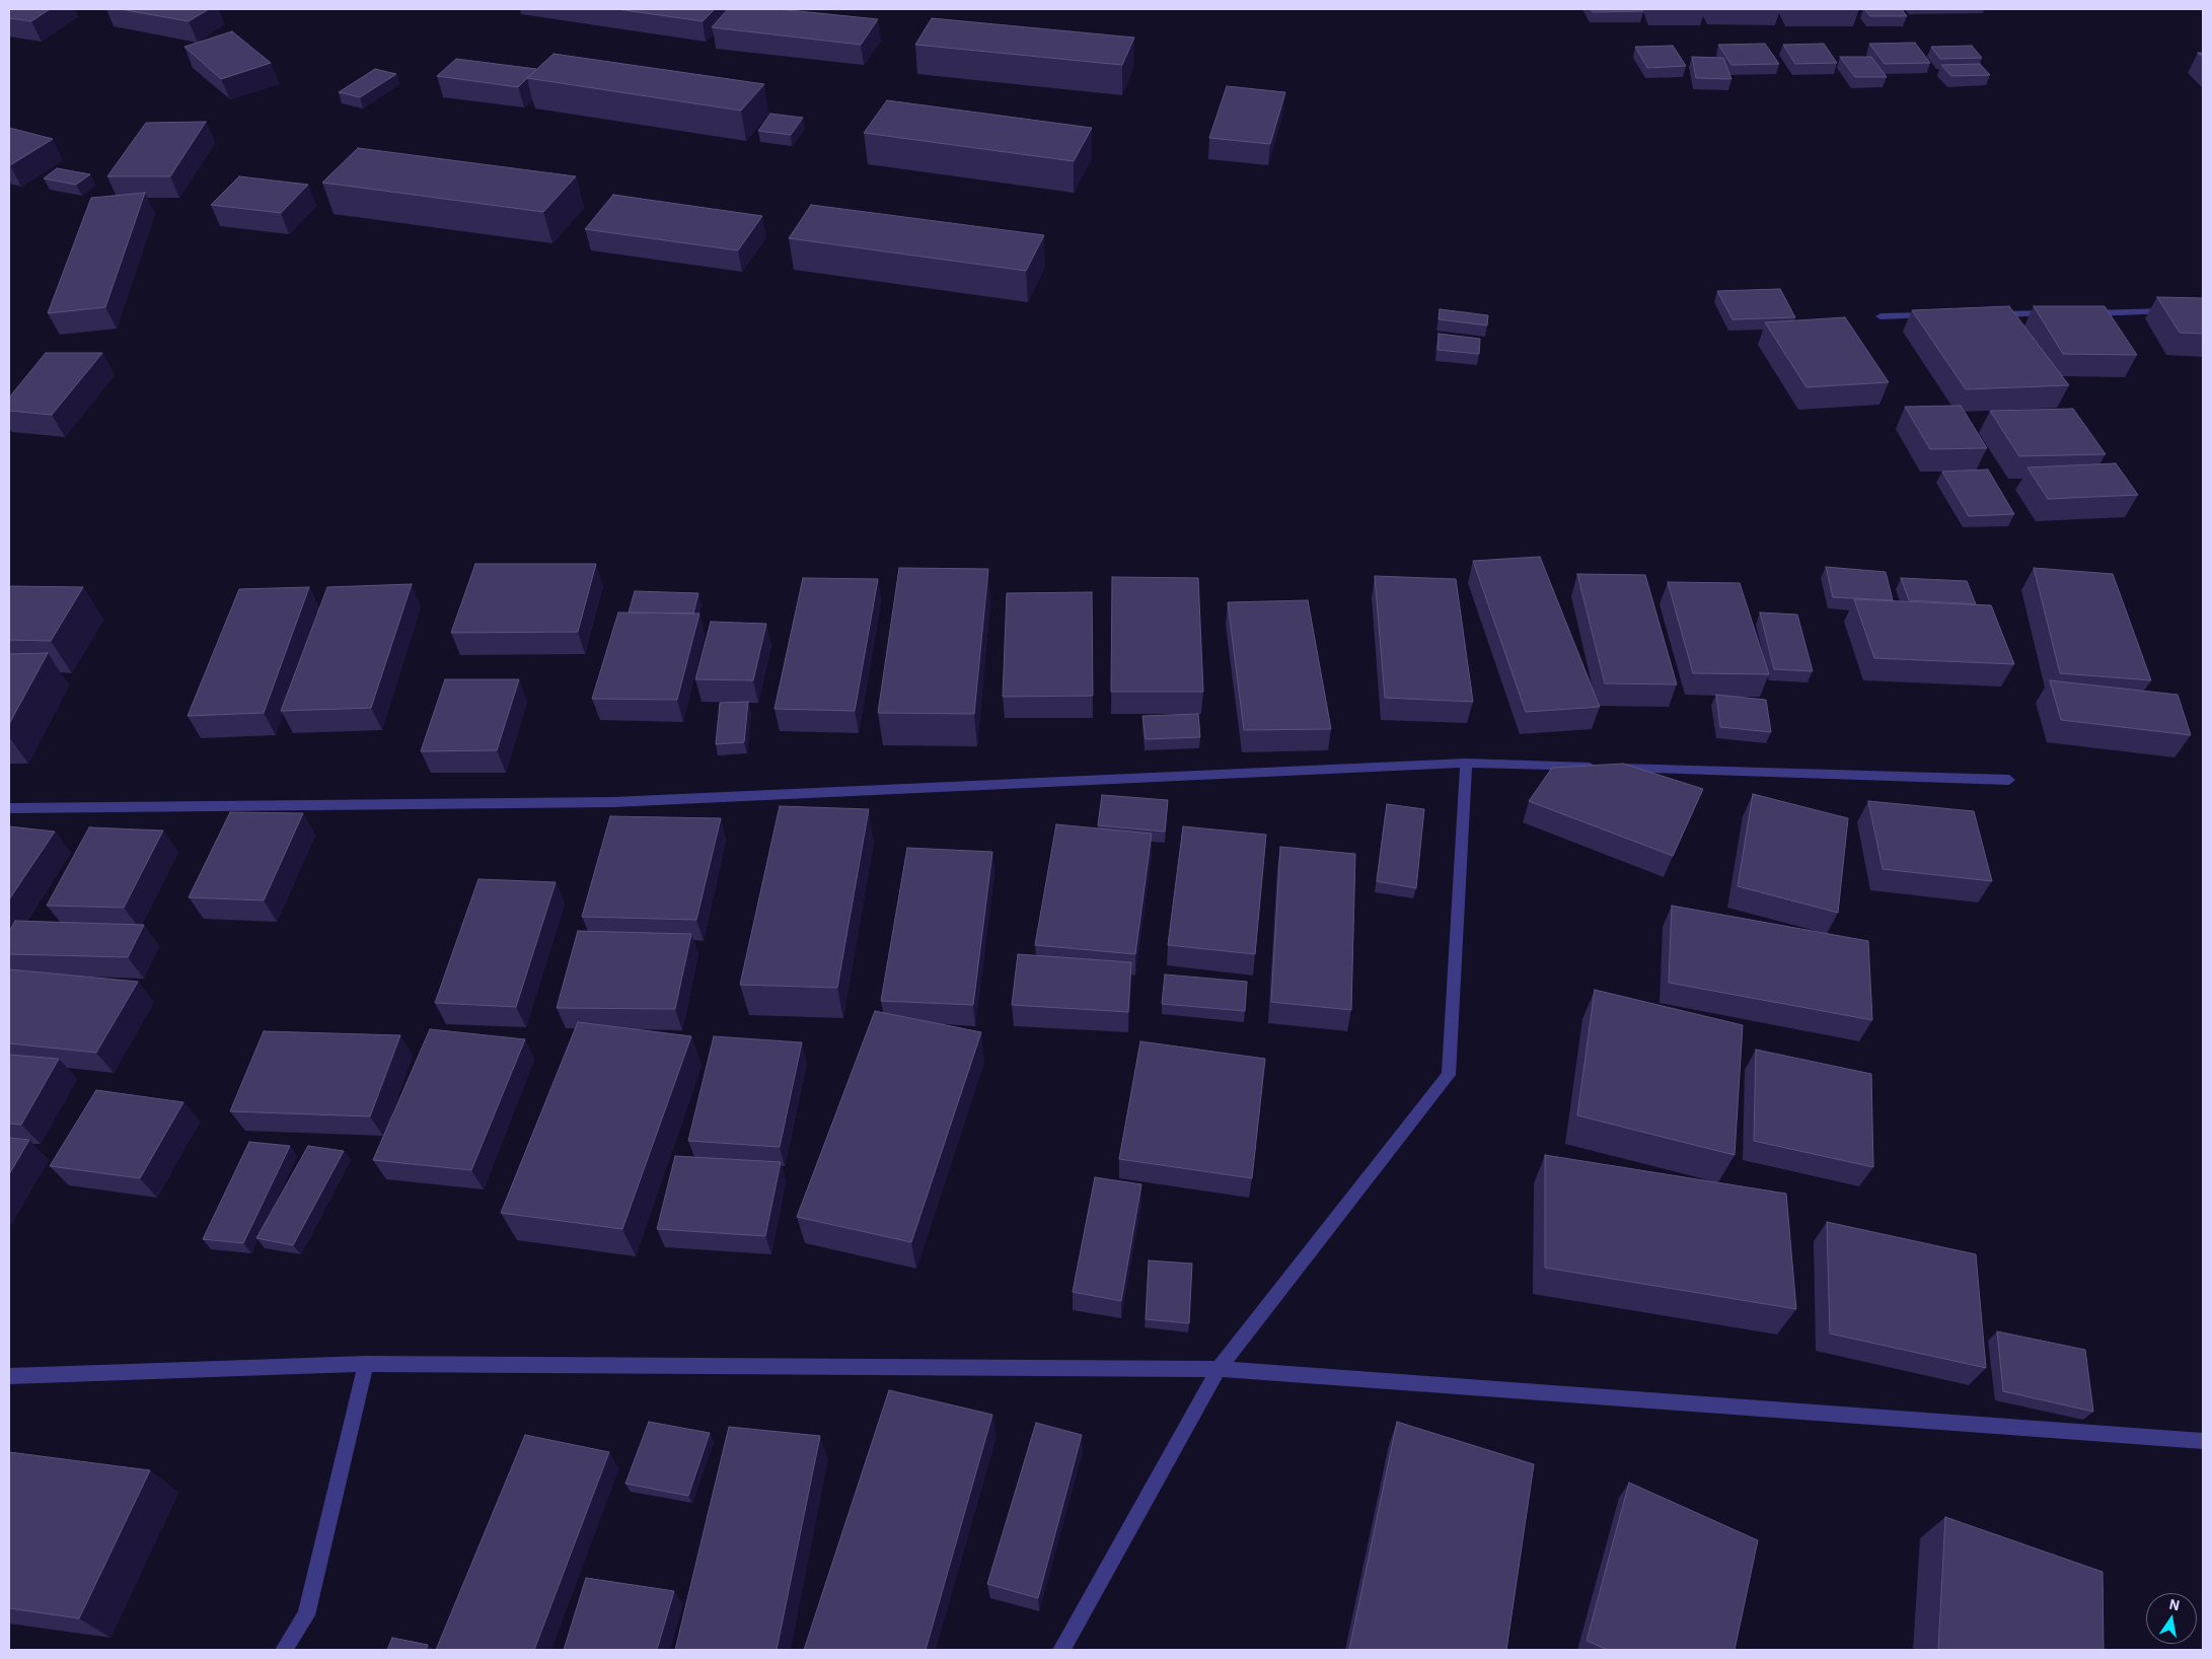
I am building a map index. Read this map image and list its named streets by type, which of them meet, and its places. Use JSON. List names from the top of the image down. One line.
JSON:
{"north":"top"}
